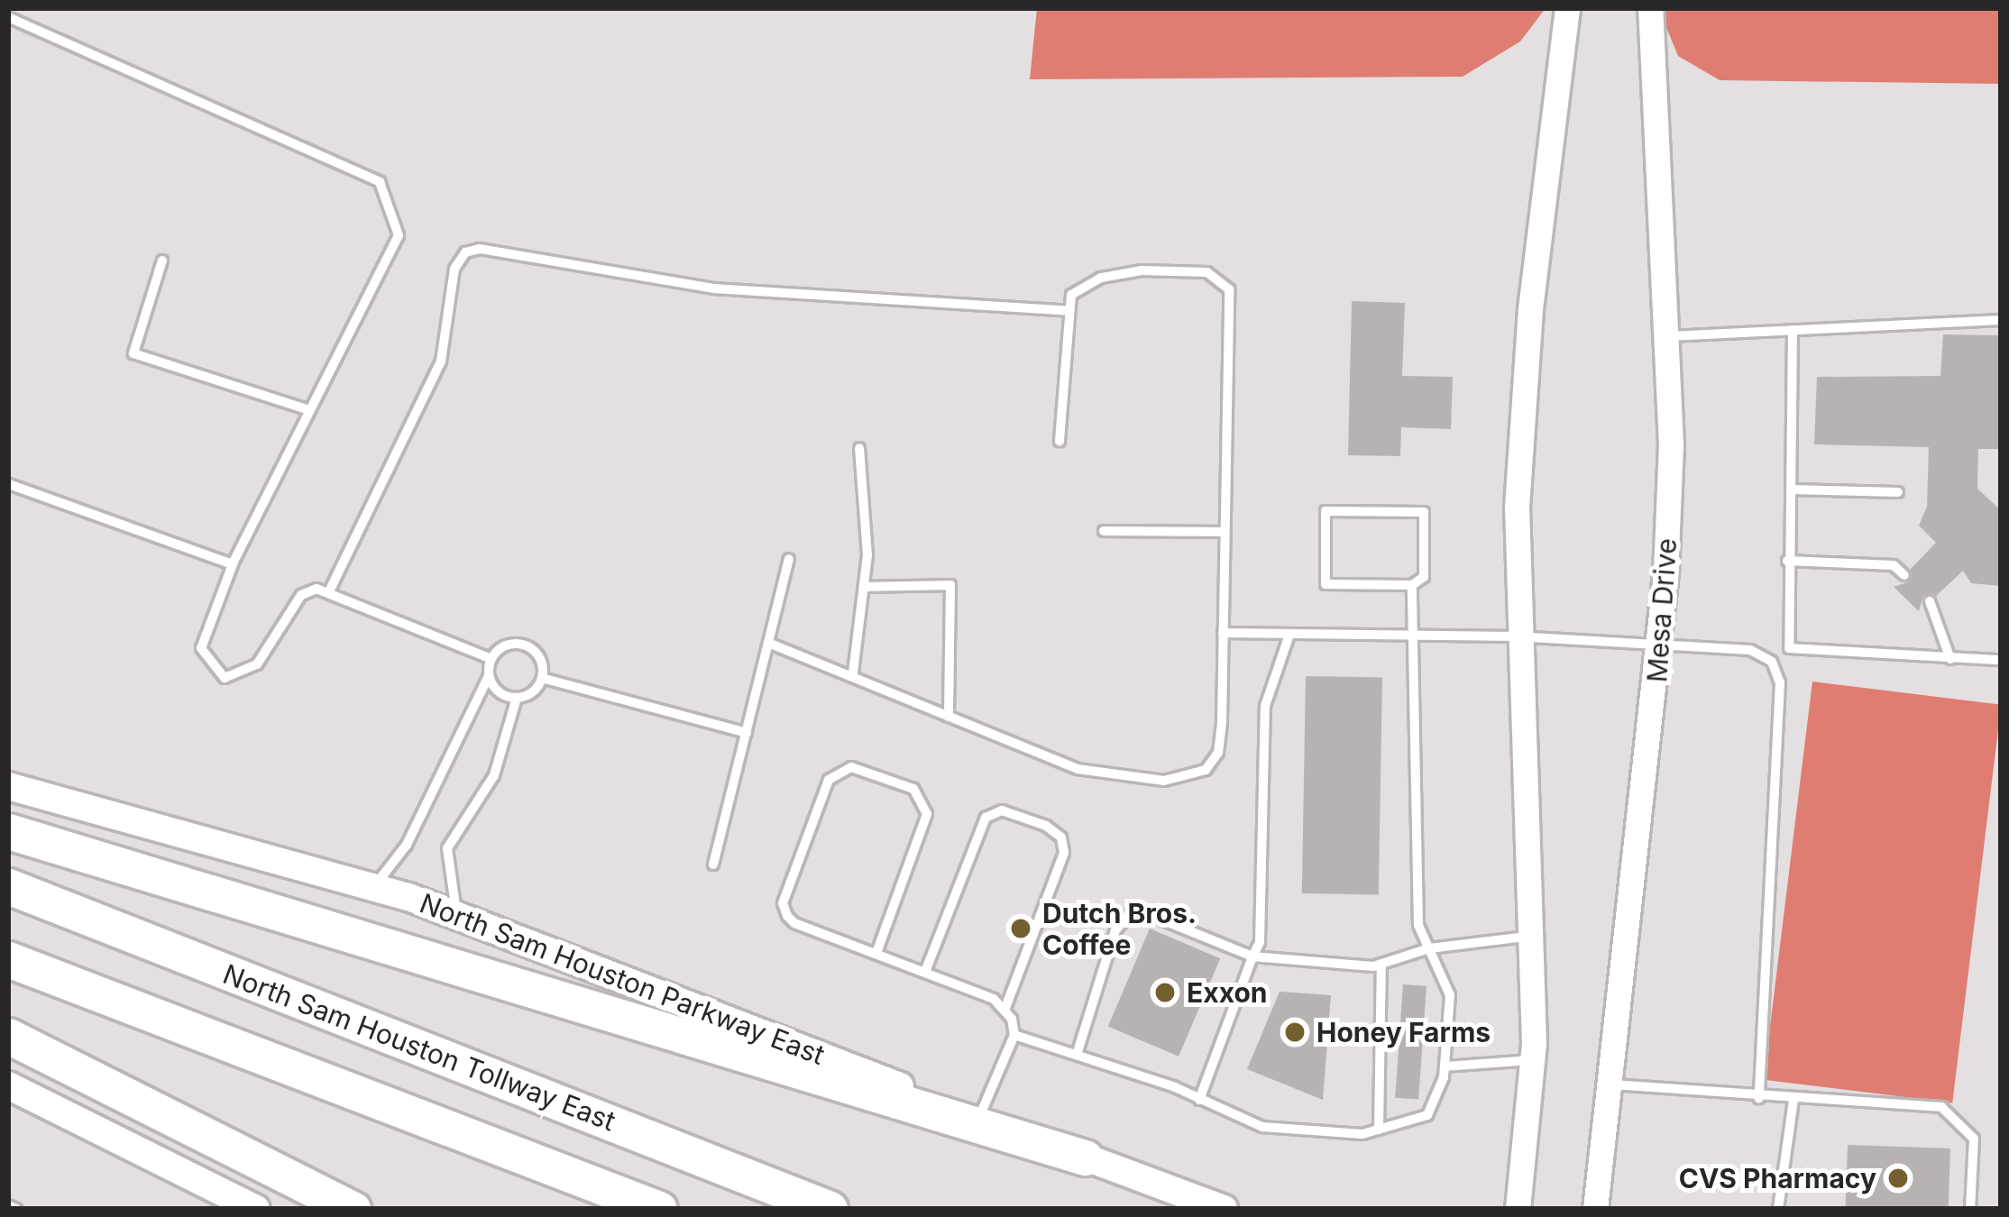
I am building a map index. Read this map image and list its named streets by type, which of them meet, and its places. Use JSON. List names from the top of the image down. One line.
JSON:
{"streets":{"highway":["North Sam Houston Tollway East"],"main road":["North Sam Houston Parkway East"],"street":["Mesa Drive"]},"places":["Dutch Bros. Coffee","Exxon","Honey Farms","CVS Pharmacy"]}
